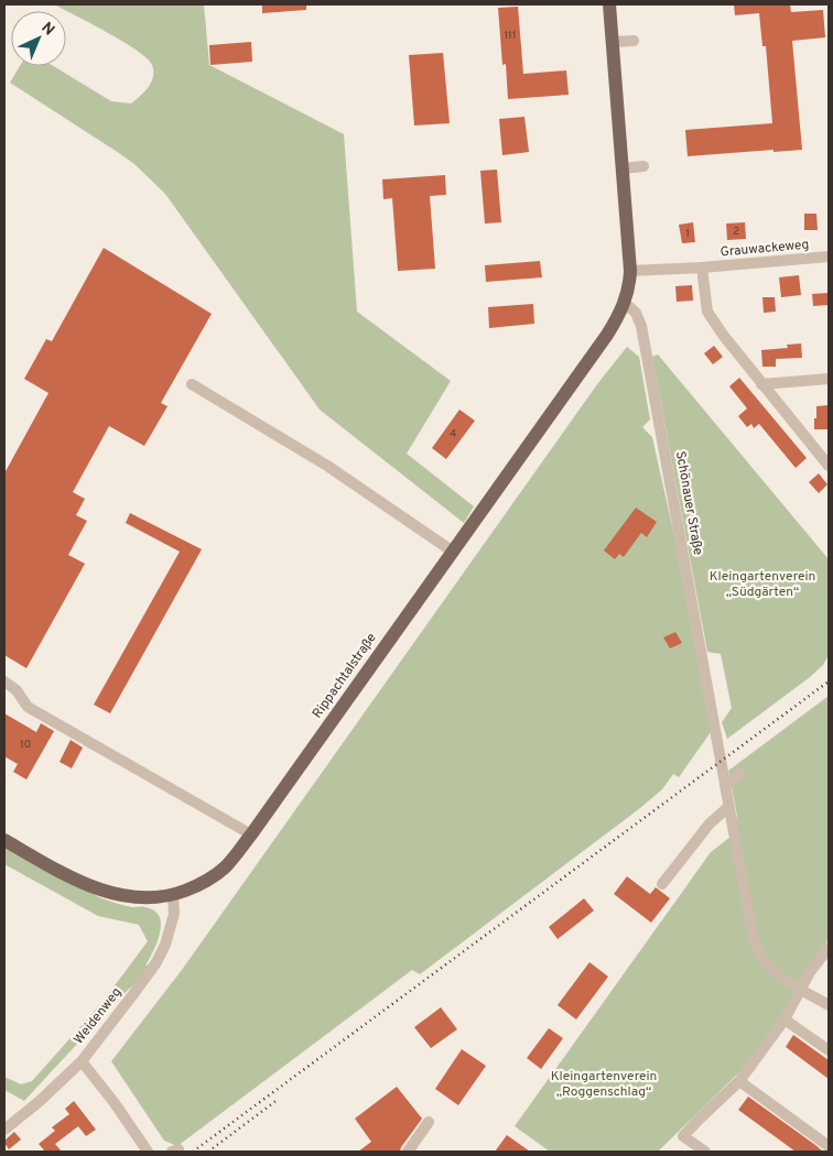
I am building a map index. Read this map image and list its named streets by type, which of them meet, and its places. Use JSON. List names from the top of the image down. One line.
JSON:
{"streets":{"main road":["Rippachtalstraße"],"street":["Grauwackeweg","Schönauer Straße","Weidenweg"]},"crossings":[["Schönauer Straße","Rippachtalstraße"],["Rippachtalstraße","Weidenweg"]],"parks":["Kleingartenverein „Südgärten“","Kleingartenverein „Roggenschlag“"],"house_numbers":["111","2","1","4","10"],"north":"top right"}
